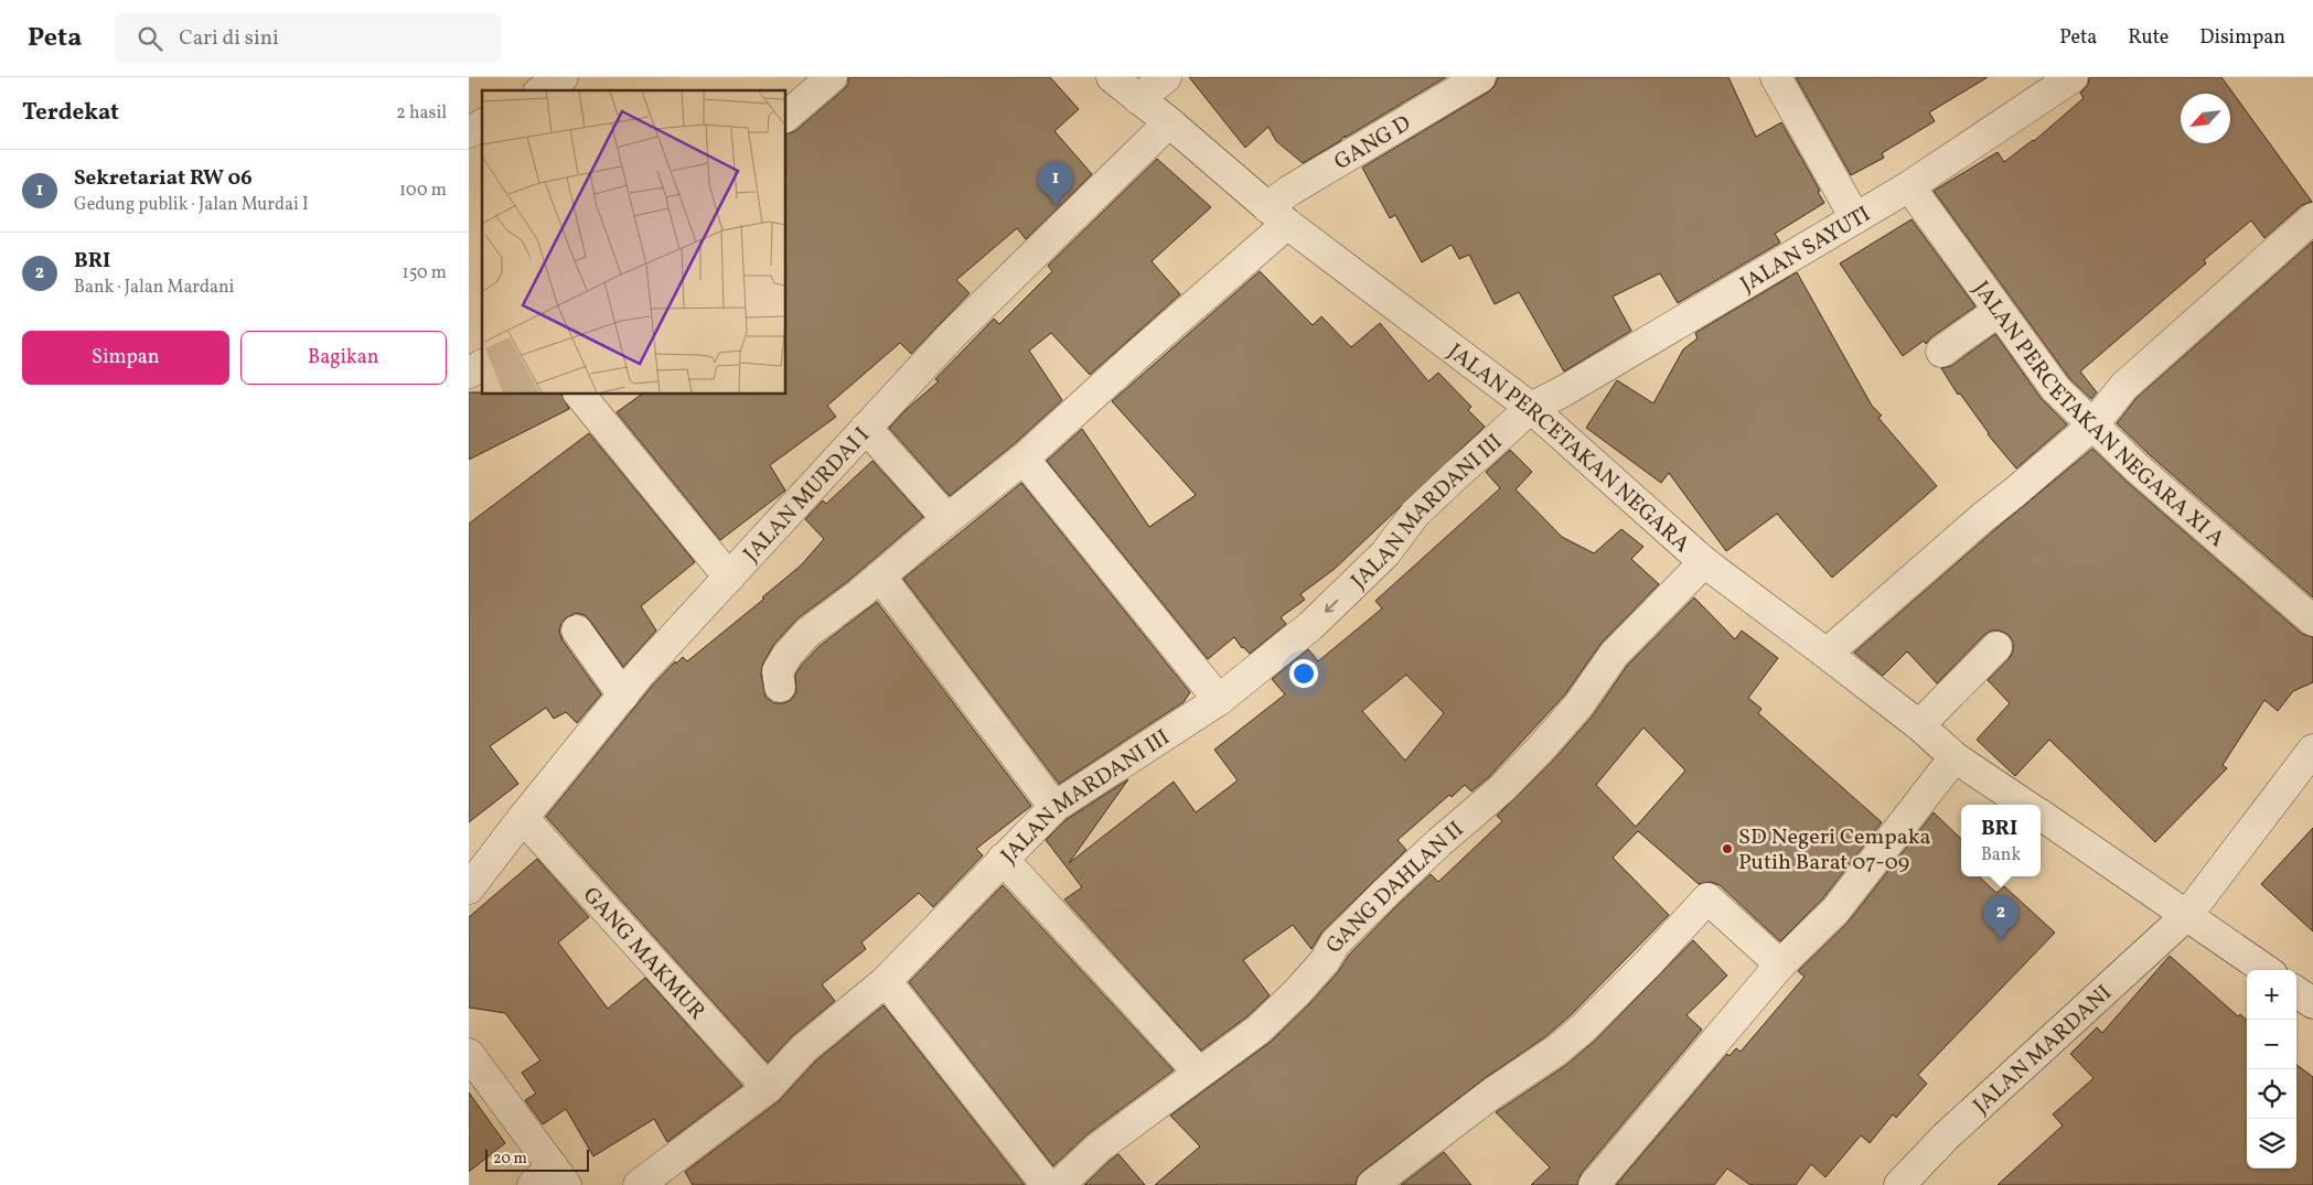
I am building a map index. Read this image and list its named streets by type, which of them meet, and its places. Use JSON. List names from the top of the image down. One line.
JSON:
{"streets":{"street":["GANG D","JALAN SAYUTI","JALAN PERCETAKAN NEGARA XI A","JALAN PERCETAKAN NEGARA","JALAN MURDAI I","JALAN MARDANI III","GANG DAHLAN II","GANG MAKMUR","JALAN MARDANI"]},"crossings":[["GANG D","JALAN PERCETAKAN NEGARA"],["JALAN SAYUTI","JALAN PERCETAKAN NEGARA XI A"],["JALAN SAYUTI","JALAN PERCETAKAN NEGARA"],["JALAN SAYUTI","JALAN MARDANI III"],["JALAN PERCETAKAN NEGARA","JALAN MURDAI I"],["JALAN PERCETAKAN NEGARA","JALAN MARDANI III"],["JALAN PERCETAKAN NEGARA","GANG DAHLAN II"],["JALAN MURDAI I","GANG MAKMUR"],["JALAN MARDANI III","GANG MAKMUR"]],"one_way":["JALAN MARDANI III"],"places":["SD Negeri Cempaka Putih Barat 07-09"],"scale_bar":"20 m","north":"bottom left","page":{"header":"Peta","search":"Cari di sini","nav":["Peta","Rute","Disimpan"],"heading":["Terdekat","2 hasil"],"list":[{"mark":"1","name":"Sekretariat RW 06","note":"Gedung publik · Jalan Murdai I","value":"100 m"},{"mark":"2","name":"BRI","note":"Bank · Jalan Mardani","value":"150 m"}],"pins":["1","2"],"buttons":["Simpan","Bagikan"],"popup":["BRI","Bank"],"map_buttons":["+","−"],"scale":"20 m"}}
